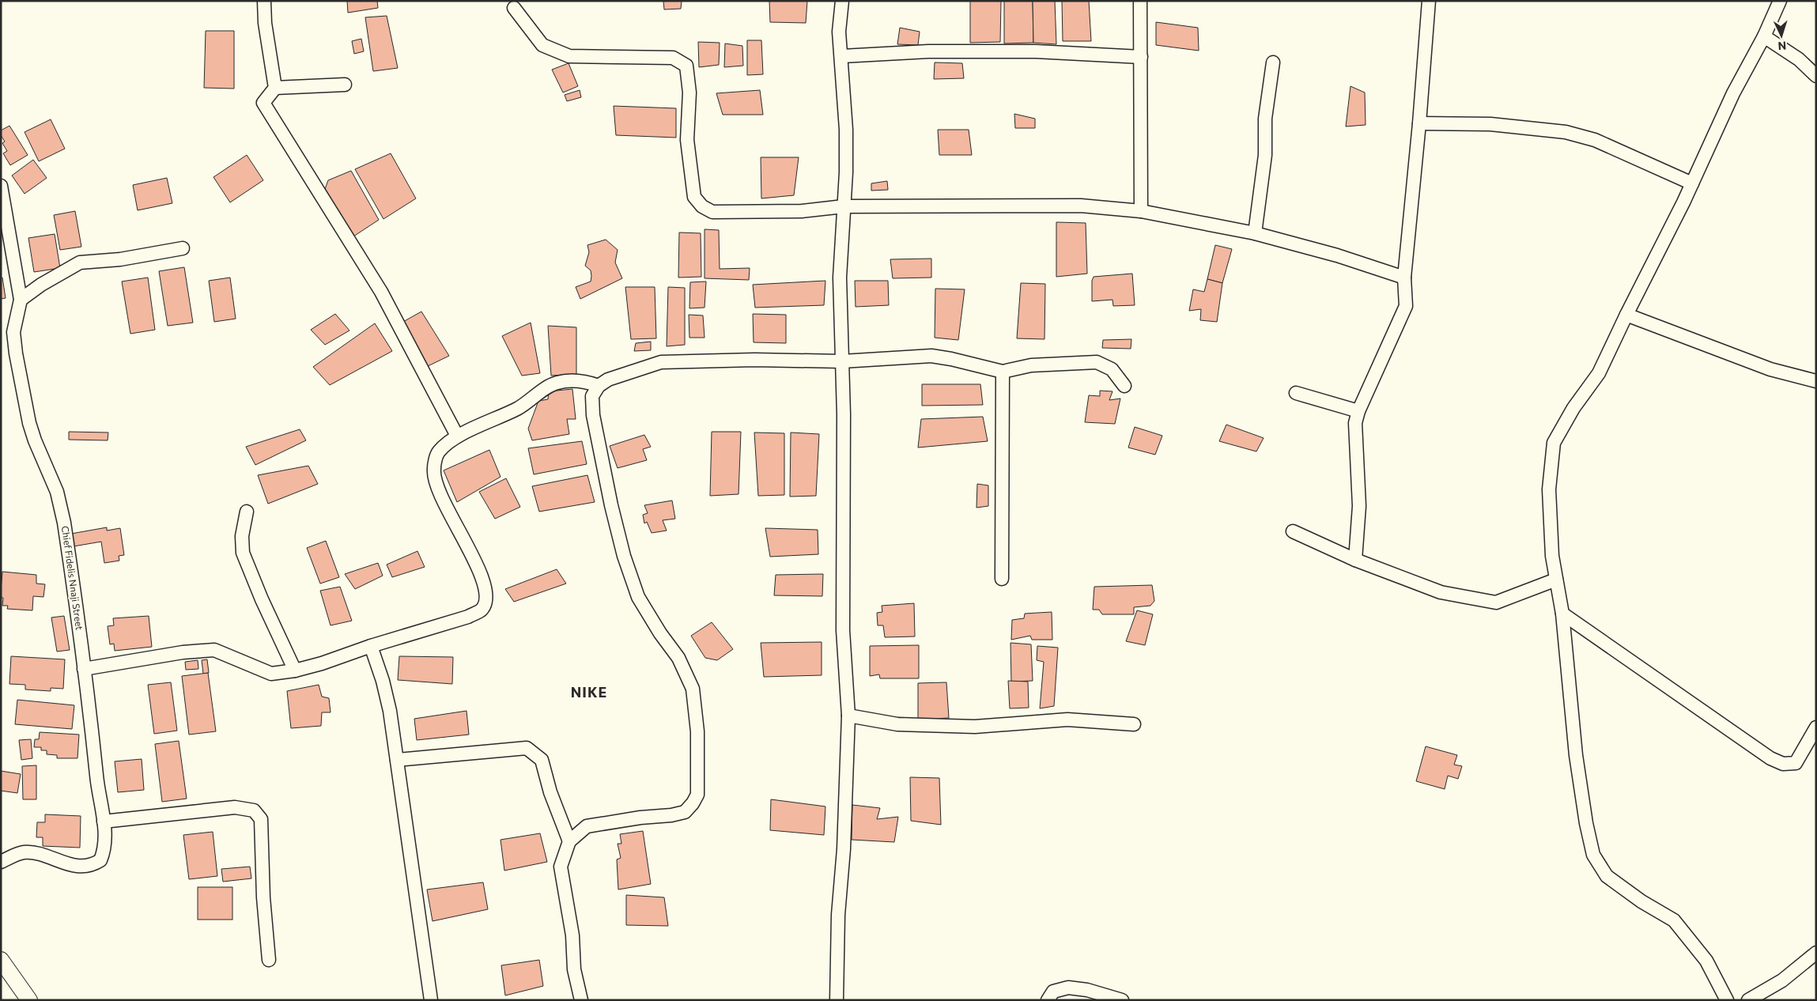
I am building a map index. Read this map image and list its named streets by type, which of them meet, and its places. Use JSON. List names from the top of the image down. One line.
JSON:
{"streets":{"street":["Chief Fidelis Nnaji Street"]},"districts":["NIKE"],"north":"bottom"}
